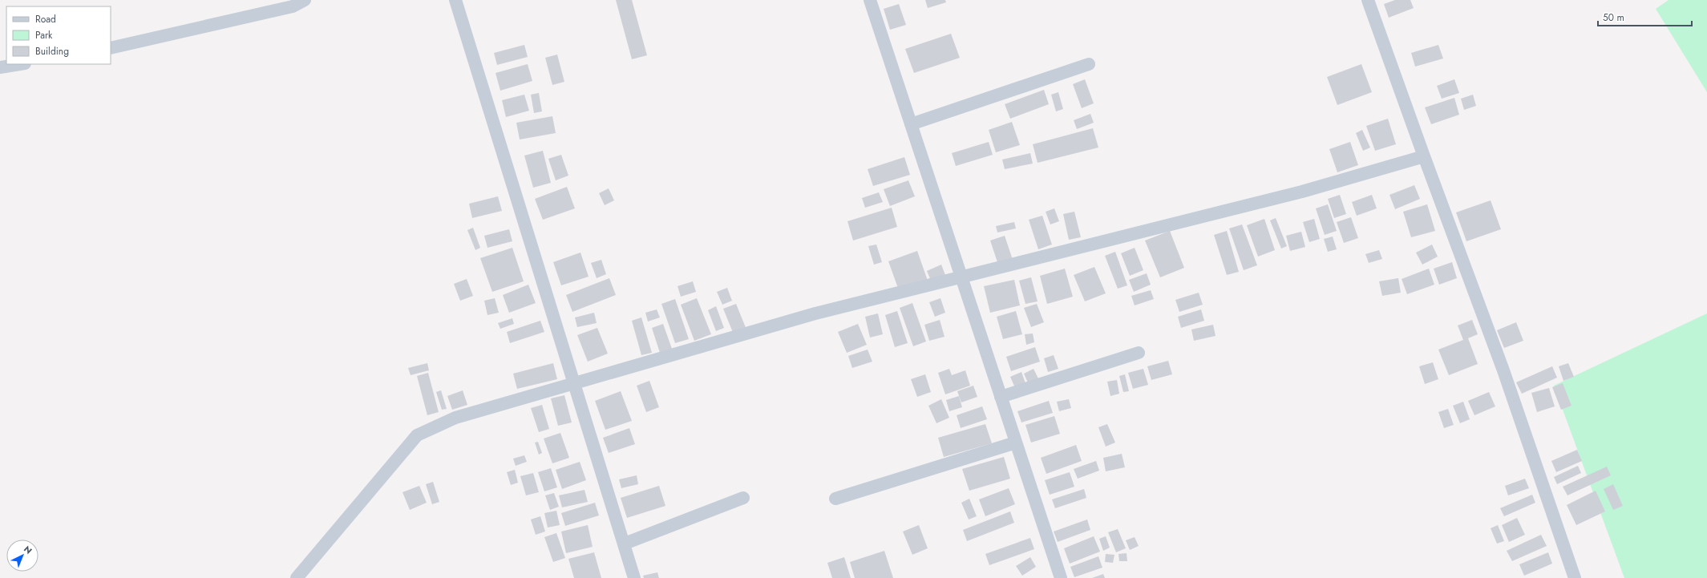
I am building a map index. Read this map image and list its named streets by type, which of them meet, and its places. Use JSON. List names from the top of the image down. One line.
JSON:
{"legend":["Road","Park","Building"],"scale_bar":"50 m","north":"top right"}
